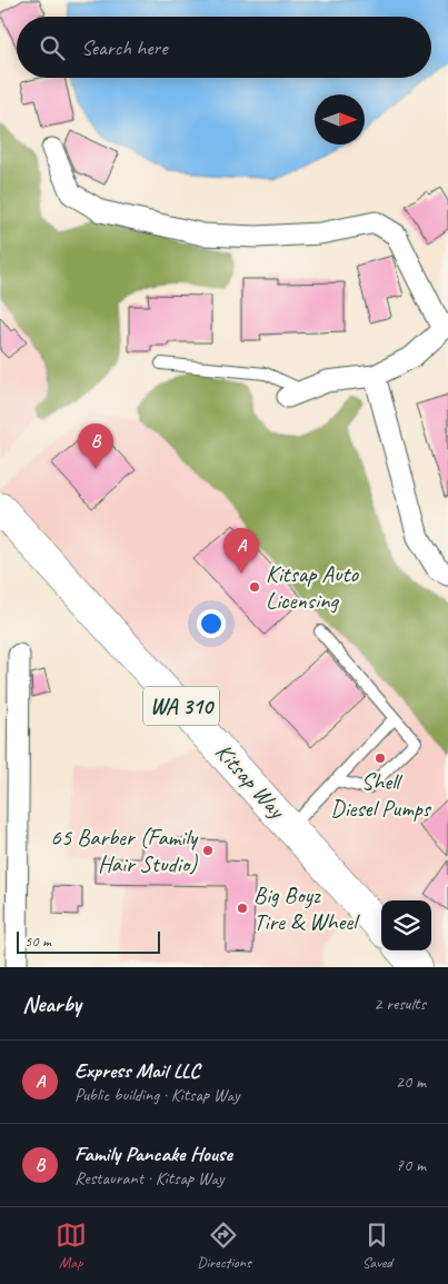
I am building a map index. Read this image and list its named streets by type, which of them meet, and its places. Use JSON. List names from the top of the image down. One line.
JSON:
{"streets":{"main road":["WA 310","Kitsap Way"]},"places":["Kitsap Auto Licensing","Shell Diesel Pumps","65 Barber (Family Hair Studio)","Big Boyz Tire & Wheel"],"scale_bar":"50 m","north":"right","page":{"search":"Search here","pins":["B","A"],"scale":"50 m","heading":["Nearby","2 results"],"list":[{"mark":"A","name":"Express Mail LLC","note":"Public building · Kitsap Way","value":"20 m"},{"mark":"B","name":"Family Pancake House","note":"Restaurant · Kitsap Way","value":"70 m"}],"nav":["Map","Directions","Saved"]}}
